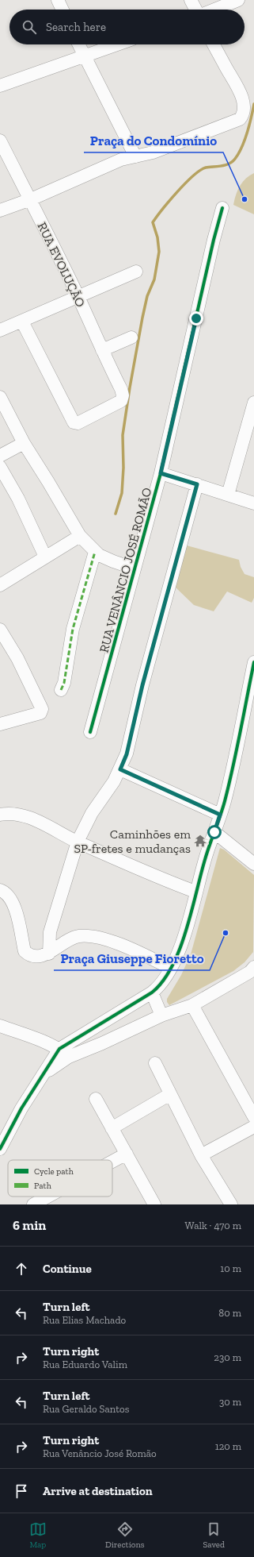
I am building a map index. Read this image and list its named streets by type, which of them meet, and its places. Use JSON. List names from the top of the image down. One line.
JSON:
{"streets":{"street":["RUA EVOLUÇÃO","RUA VENÂNCIO JOSÉ ROMÃO"]},"places":{"other":["Praça do Condomínio","Praça Giuseppe Fioretto"],"temple":["Caminhões em SP-fretes e mudanças"]},"legend":["Cycle path","Path"],"page":{"search":"Search here","heading":["6 min","Walk · 470 m"],"list":[["Continue","10 m"],["Turn left","Rua Elias Machado","80 m"],["Turn right","Rua Eduardo Valim","230 m"],["Turn left","Rua Geraldo Santos","30 m"],["Turn right","Rua Venâncio José Romão","120 m"],"Arrive at destination"],"nav":["Map","Directions","Saved"]}}
